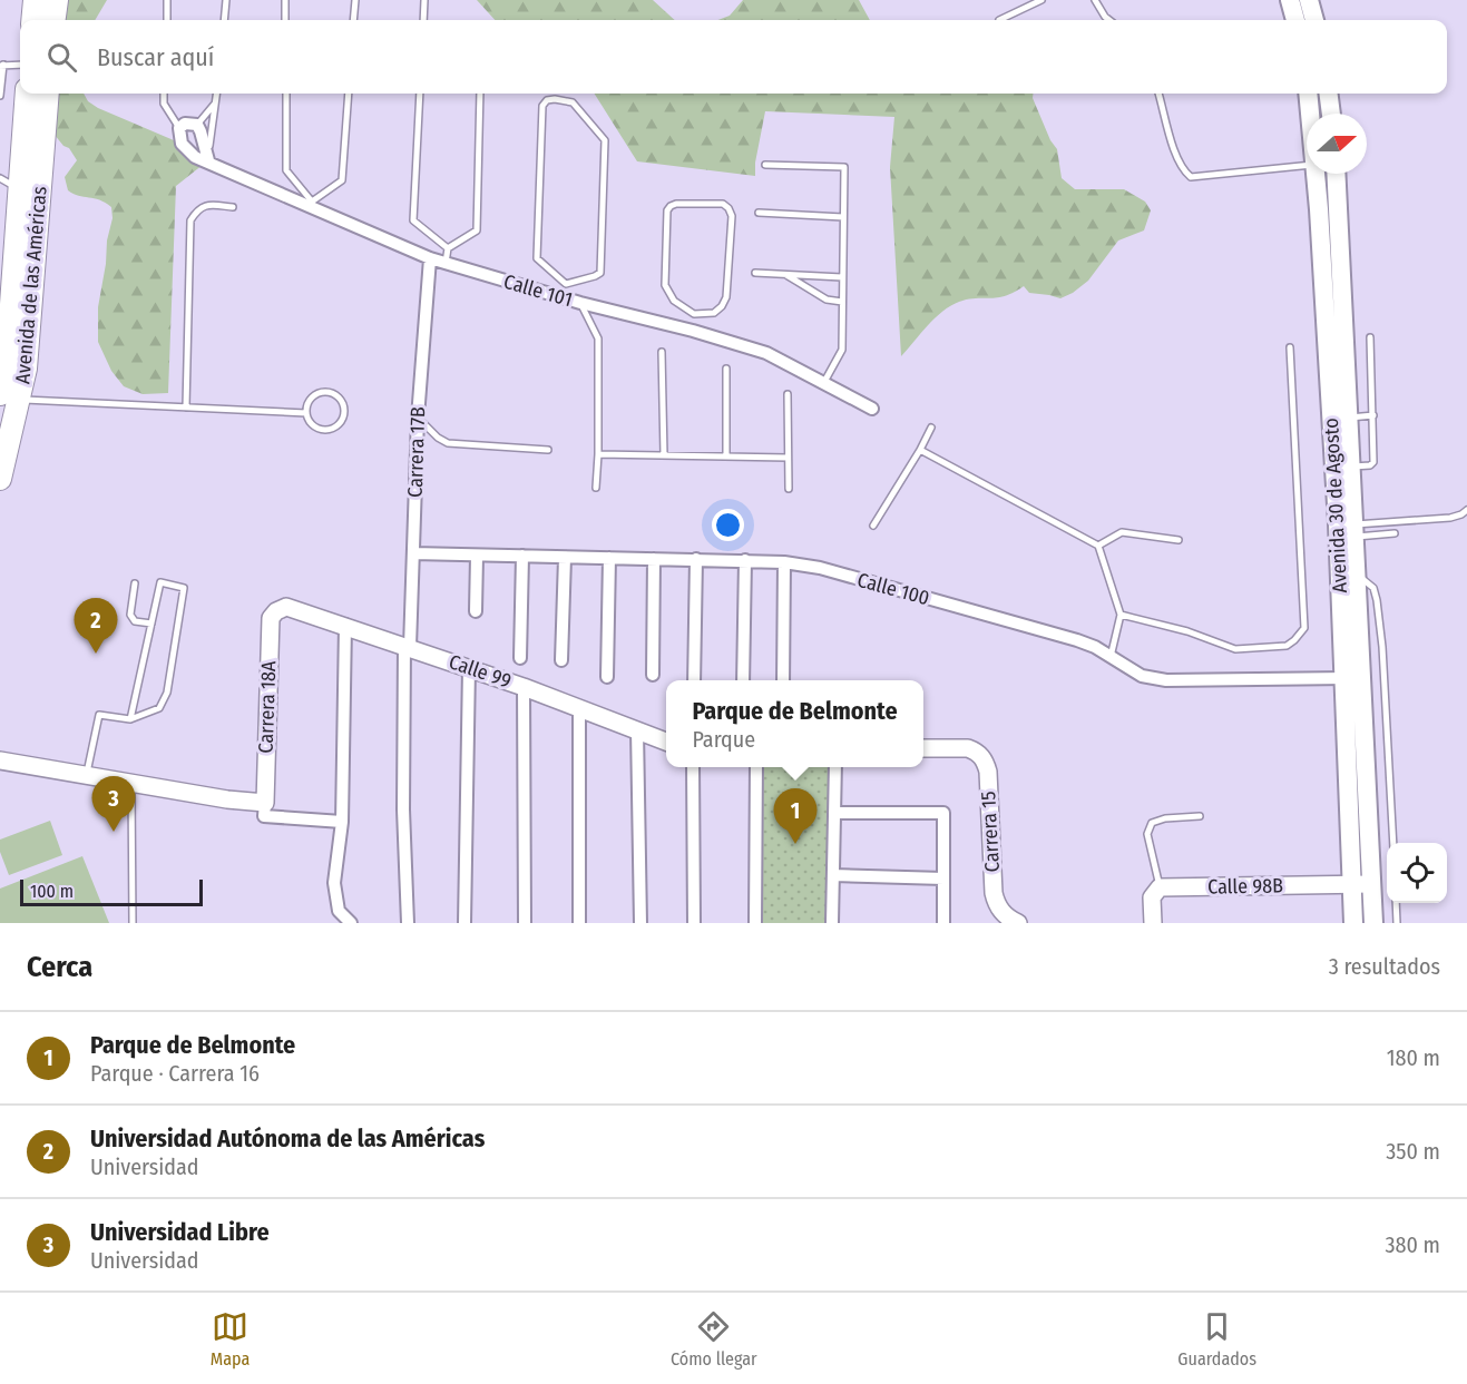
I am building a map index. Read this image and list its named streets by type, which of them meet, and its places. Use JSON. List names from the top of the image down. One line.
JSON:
{"streets":{"highway":["Avenida de las Américas"],"main road":["Avenida 30 de Agosto"],"street":["Calle 101","Carrera 17B","Calle 100","Calle 99","Carrera 18A","Carrera 15","Calle 98B"]},"crossings":[["Calle 101","Carrera 17B"],["Carrera 17B","Calle 100"],["Carrera 17B","Calle 99"],["Avenida 30 de Agosto","Calle 100"],["Avenida 30 de Agosto","Calle 98B"],["Calle 99","Carrera 18A"]],"scale_bar":"100 m","north":"right","page":{"search":"Buscar aquí","pins":["2","3","1"],"popup":["Parque de Belmonte","Parque"],"scale":"100 m","heading":["Cerca","3 resultados"],"list":[{"mark":"1","name":"Parque de Belmonte","note":"Parque · Carrera 16","value":"180 m"},{"mark":"2","name":"Universidad Autónoma de las Américas","note":"Universidad","value":"350 m"},{"mark":"3","name":"Universidad Libre","note":"Universidad","value":"380 m"}],"nav":["Mapa","Cómo llegar","Guardados"]}}
